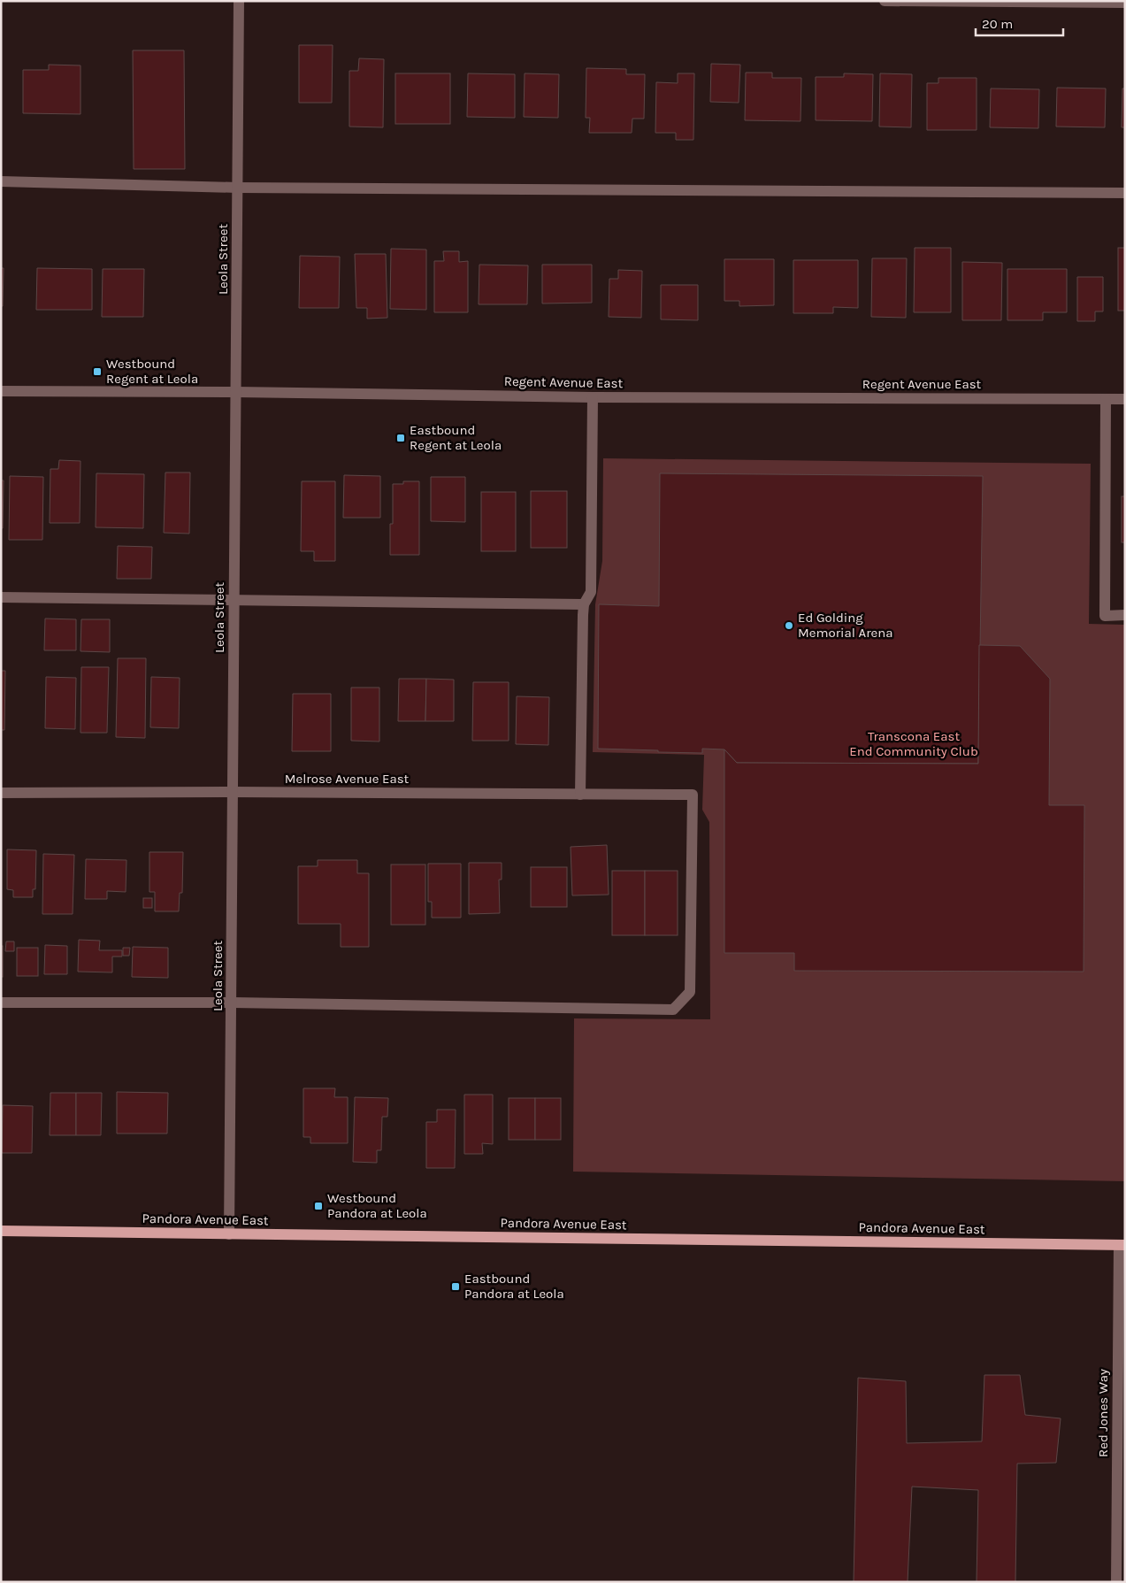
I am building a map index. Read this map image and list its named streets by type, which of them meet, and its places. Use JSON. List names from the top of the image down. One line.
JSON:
{"streets":{"main road":["Pandora Avenue East"],"street":["Leola Street","Regent Avenue East","Melrose Avenue East","Red Jones Way"]},"crossings":[["Leola Street","Regent Avenue East"],["Leola Street","Melrose Avenue East"],["Leola Street","Pandora Avenue East"],["Pandora Avenue East","Red Jones Way"]],"parks":["Transcona East End Community Club"],"places":{"transit":["Westbound Regent at Leola","Eastbound Regent at Leola","Westbound Pandora at Leola","Eastbound Pandora at Leola"],"other":["Ed Golding Memorial Arena"]},"scale_bar":"20 m"}
